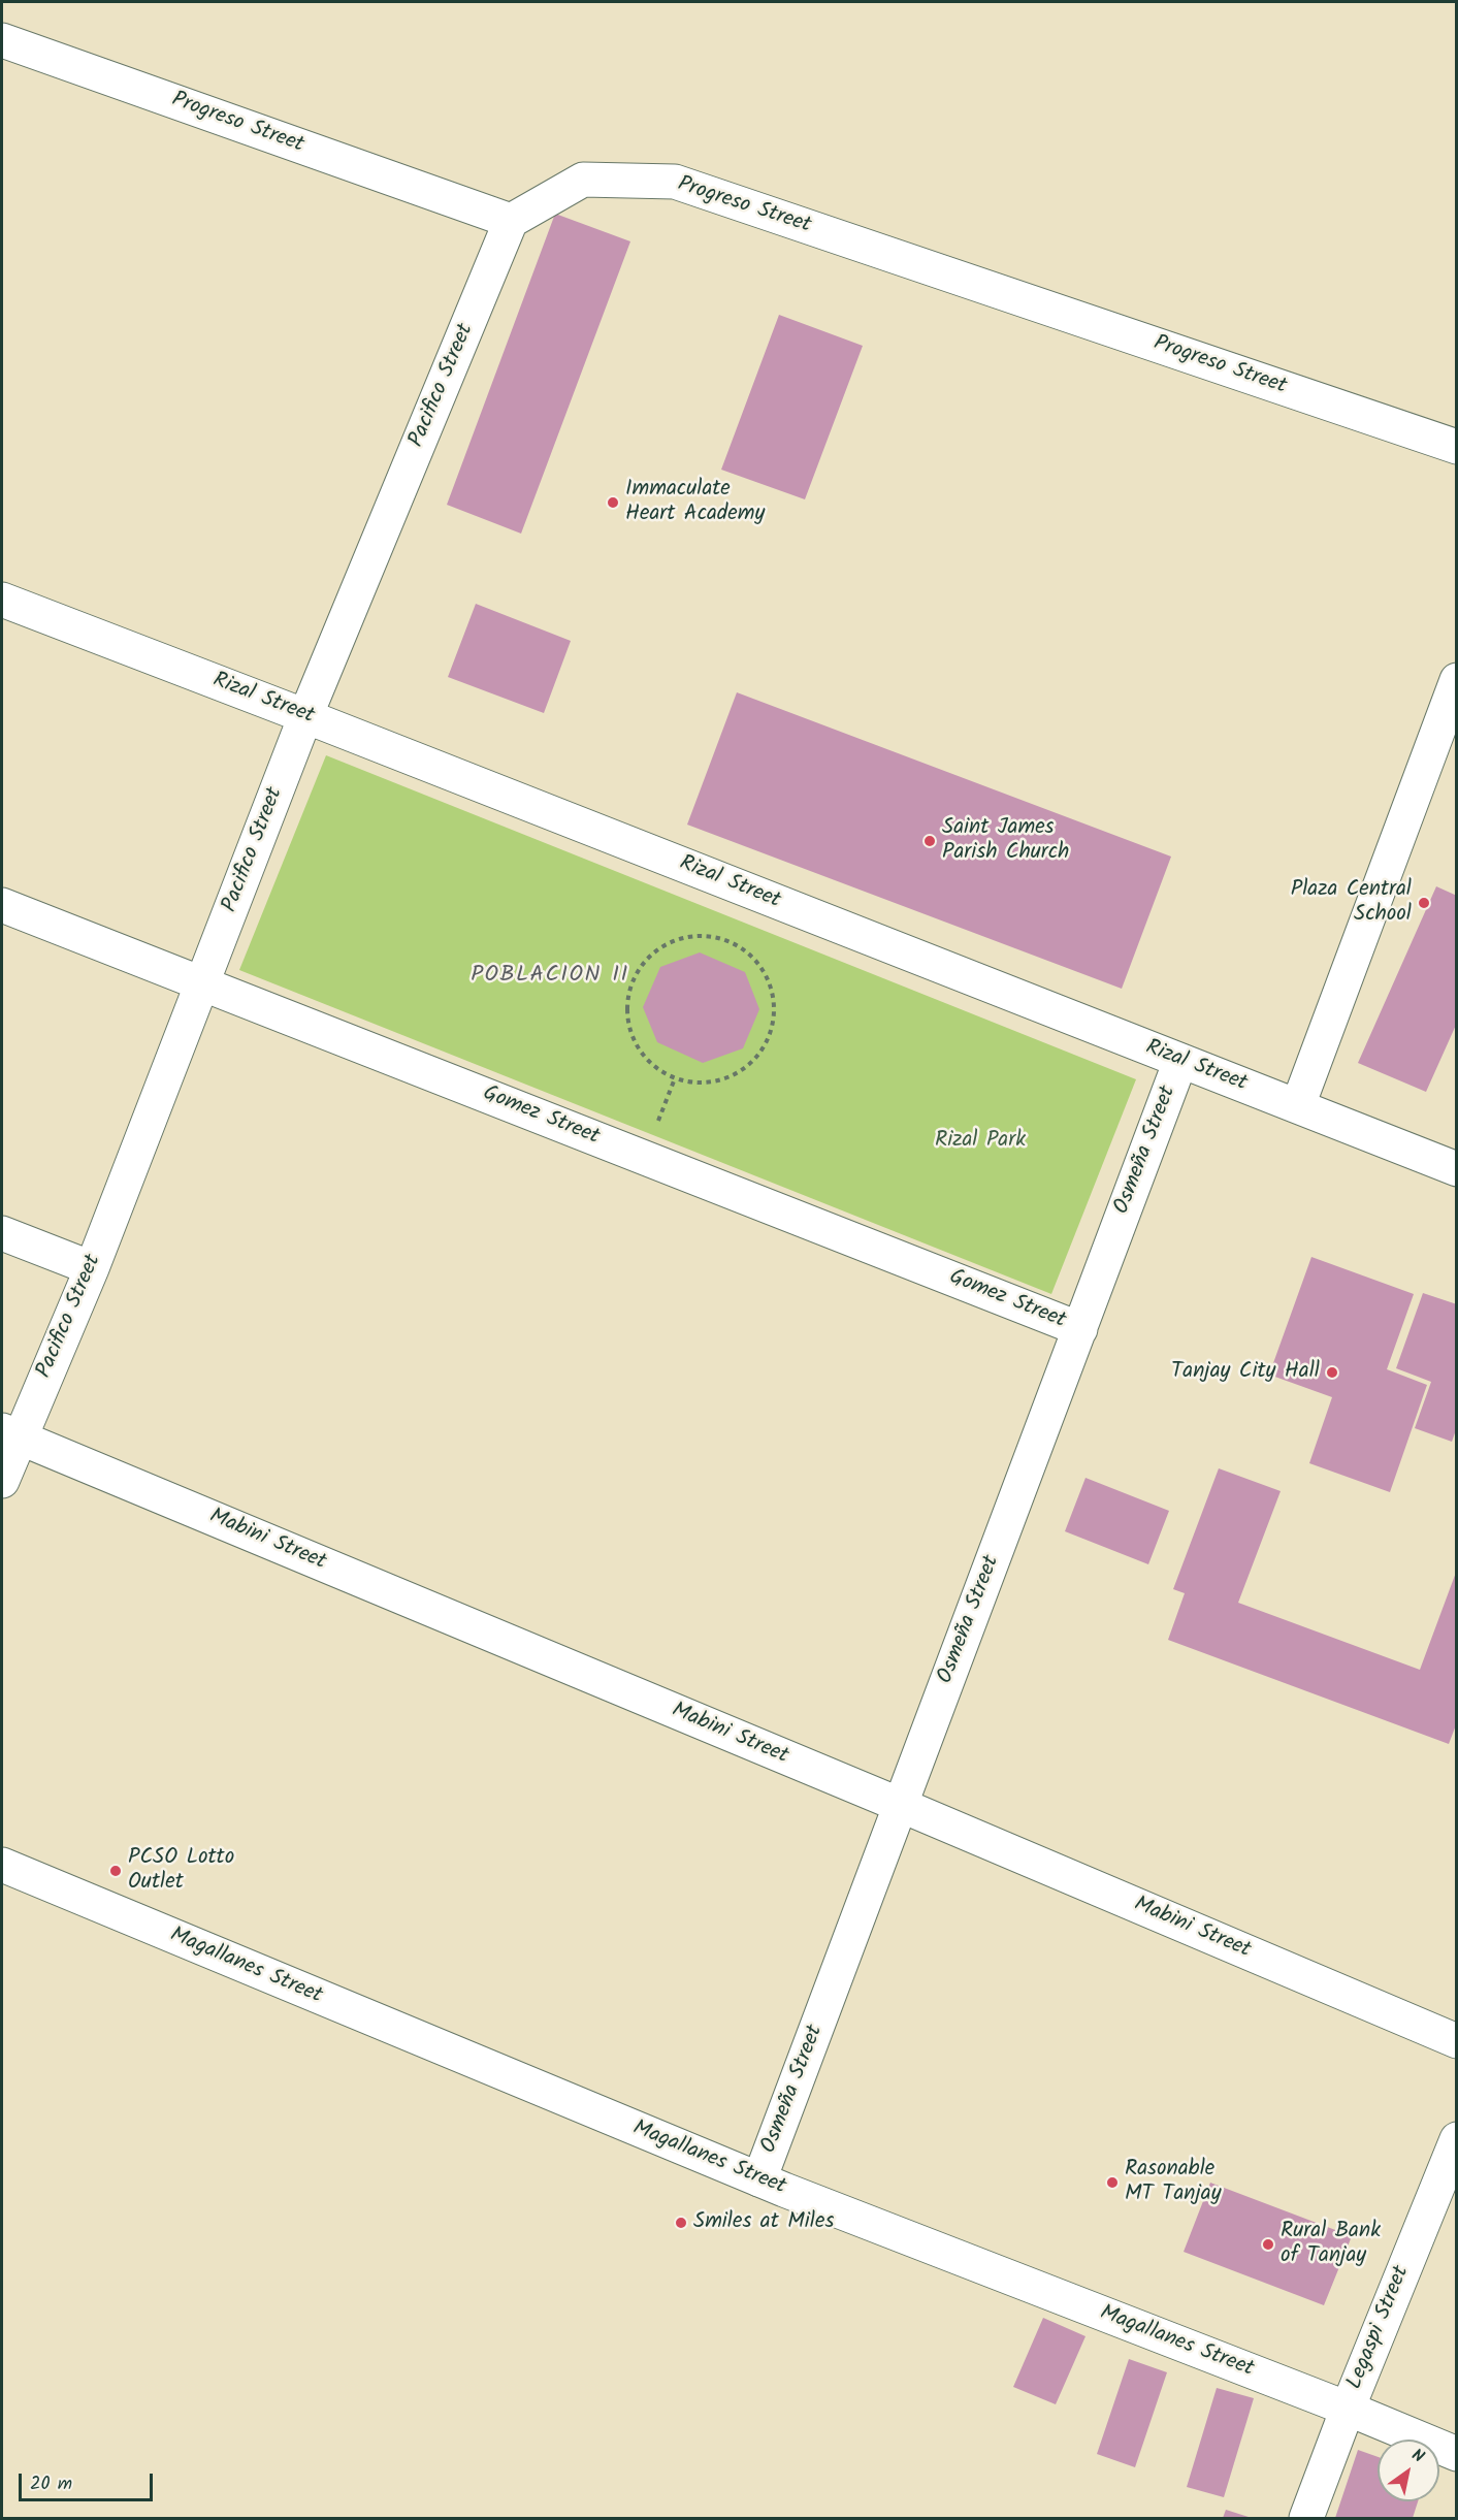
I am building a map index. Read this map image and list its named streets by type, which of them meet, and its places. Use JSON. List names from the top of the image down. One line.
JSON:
{"streets":{"main road":["Progreso Street","Pacifico Street","Rizal Street","Gomez Street","Osmeña Street","Mabini Street","Magallanes Street","Legaspi Street"]},"crossings":[["Progreso Street","Pacifico Street"],["Pacifico Street","Rizal Street"],["Pacifico Street","Gomez Street"],["Pacifico Street","Mabini Street"],["Rizal Street","Osmeña Street"],["Gomez Street","Osmeña Street"],["Osmeña Street","Mabini Street"],["Osmeña Street","Magallanes Street"],["Magallanes Street","Legaspi Street"]],"districts":["POBLACION II"],"parks":["Rizal Park"],"places":["Immaculate Heart Academy","Saint James Parish Church","Plaza Central School","Tanjay City Hall","PCSO Lotto Outlet","Rasonable MT Tanjay","Smiles at Miles","Rural Bank of Tanjay"],"scale_bar":"20 m","north":"top right"}
